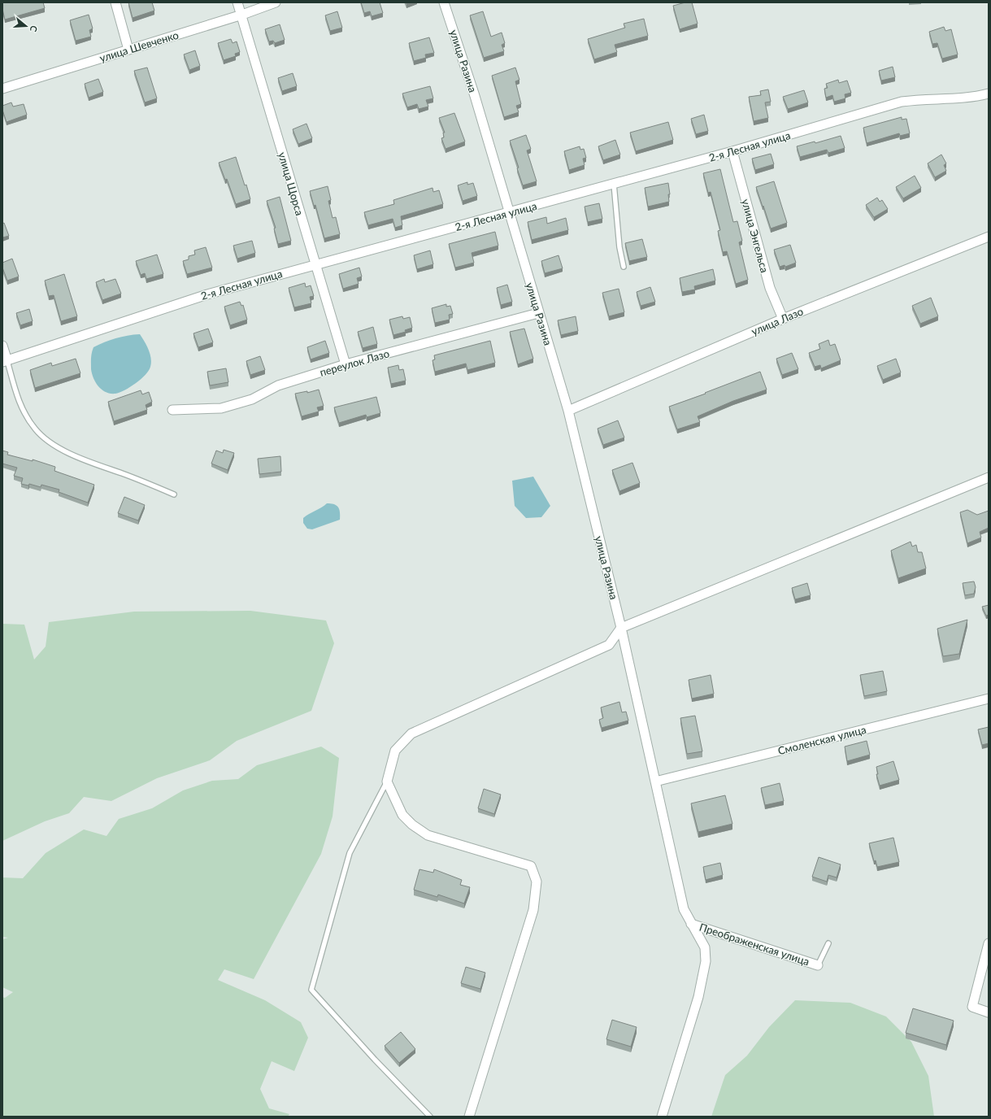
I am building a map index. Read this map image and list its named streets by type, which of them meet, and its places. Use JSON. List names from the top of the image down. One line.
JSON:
{"streets":{"street":["улица Шевченко","улица Разина","2-я Лесная улица","улица Щорса","улица Энгельса","улица Лазо","переулок Лазо","Смоленская улица","Преображенская улица"]},"crossings":[["улица Шевченко","улица Щорса"],["улица Разина","2-я Лесная улица"],["улица Разина","улица Лазо"],["улица Разина","переулок Лазо"],["улица Разина","Смоленская улица"],["улица Разина","Преображенская улица"],["2-я Лесная улица","улица Щорса"],["2-я Лесная улица","улица Энгельса"],["улица Щорса","переулок Лазо"],["улица Энгельса","улица Лазо"]],"north":"right"}
